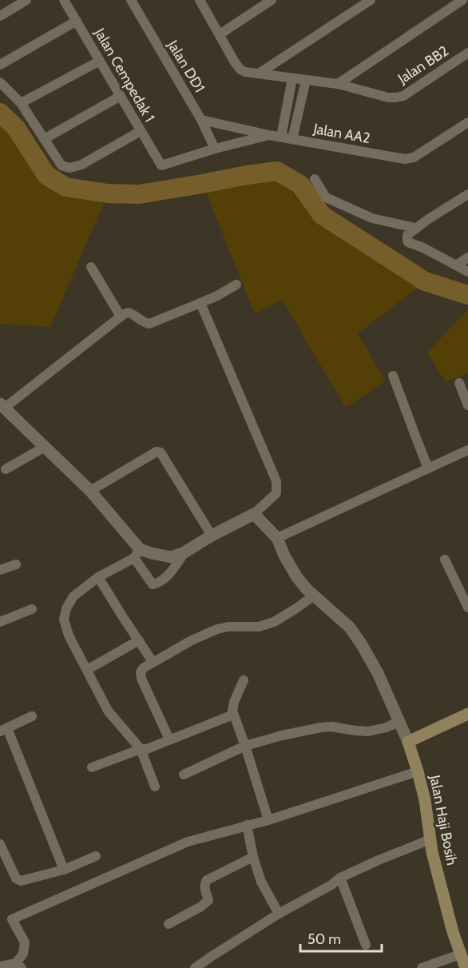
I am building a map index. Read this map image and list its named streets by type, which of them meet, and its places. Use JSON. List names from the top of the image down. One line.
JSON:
{"streets":{"main road":["Jalan Haji Bosih"],"street":["Jalan BB2","Jalan DD1","Jalan Cempedak 1","Jalan AA2"]},"crossings":[["Jalan DD1","Jalan Cempedak 1"],["Jalan DD1","Jalan AA2"]],"scale_bar":"50 m"}
